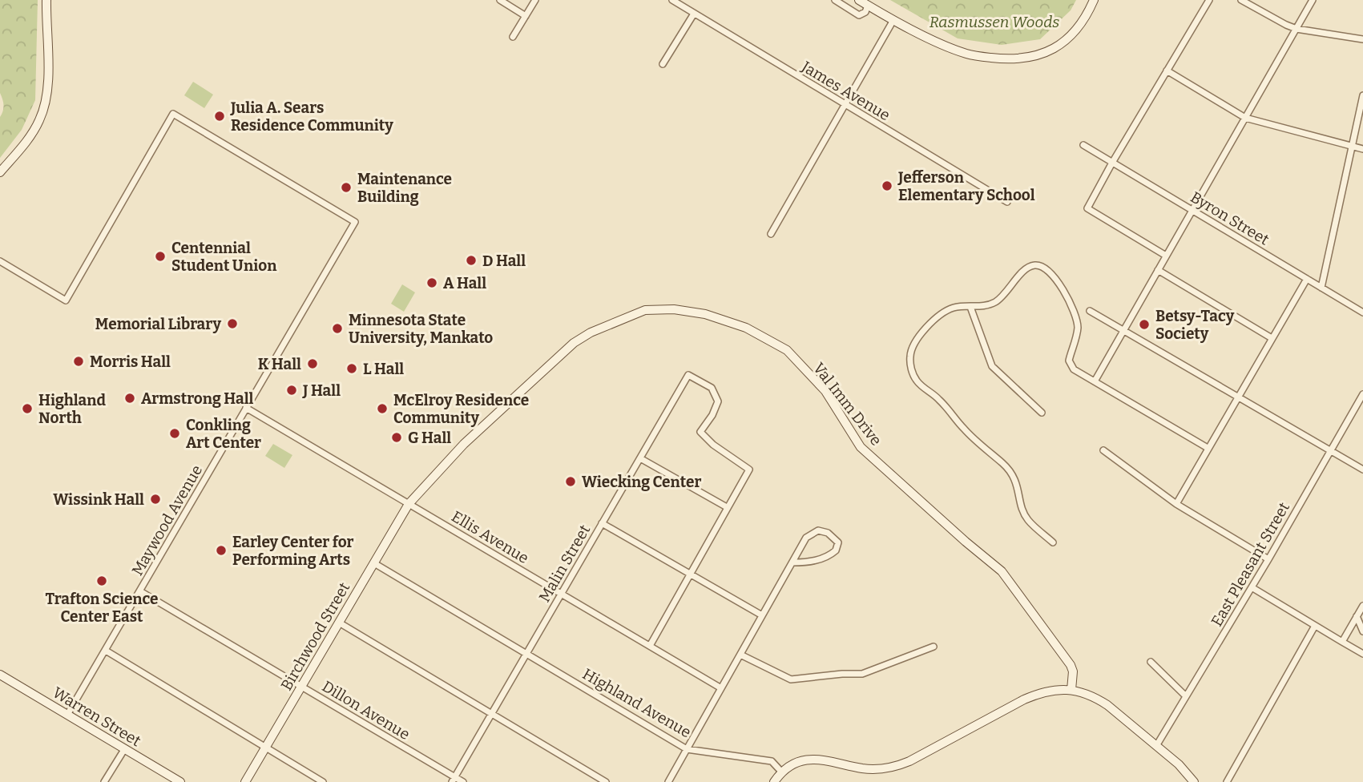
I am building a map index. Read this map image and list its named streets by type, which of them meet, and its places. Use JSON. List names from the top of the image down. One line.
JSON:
{"streets":{"street":["James Avenue","Byron Street","Val Imm Drive","Maywood Avenue","Ellis Avenue","Malin Street","East Pleasant Street","Birchwood Street","Highland Avenue","Dillon Avenue","Warren Street"]},"crossings":[["Val Imm Drive","Ellis Avenue"],["Val Imm Drive","Birchwood Street"],["Maywood Avenue","Ellis Avenue"],["Maywood Avenue","Dillon Avenue"],["Maywood Avenue","Warren Street"],["Ellis Avenue","Malin Street"],["Ellis Avenue","Birchwood Street"],["Malin Street","Highland Avenue"],["Malin Street","Dillon Avenue"],["Birchwood Street","Highland Avenue"],["Birchwood Street","Dillon Avenue"]],"parks":["Rasmussen Woods"],"places":["Julia A. Sears Residence Community","Jefferson Elementary School","Maintenance Building","Centennial Student Union","D Hall","A Hall","Memorial Library","Betsy-Tacy Society","Minnesota State University, Mankato","Morris Hall","K Hall","L Hall","J Hall","Armstrong Hall","Highland North","McElroy Residence Community","Conkling Art Center","G Hall","Wiecking Center","Wissink Hall","Earley Center for Performing Arts","Trafton Science Center East"]}
